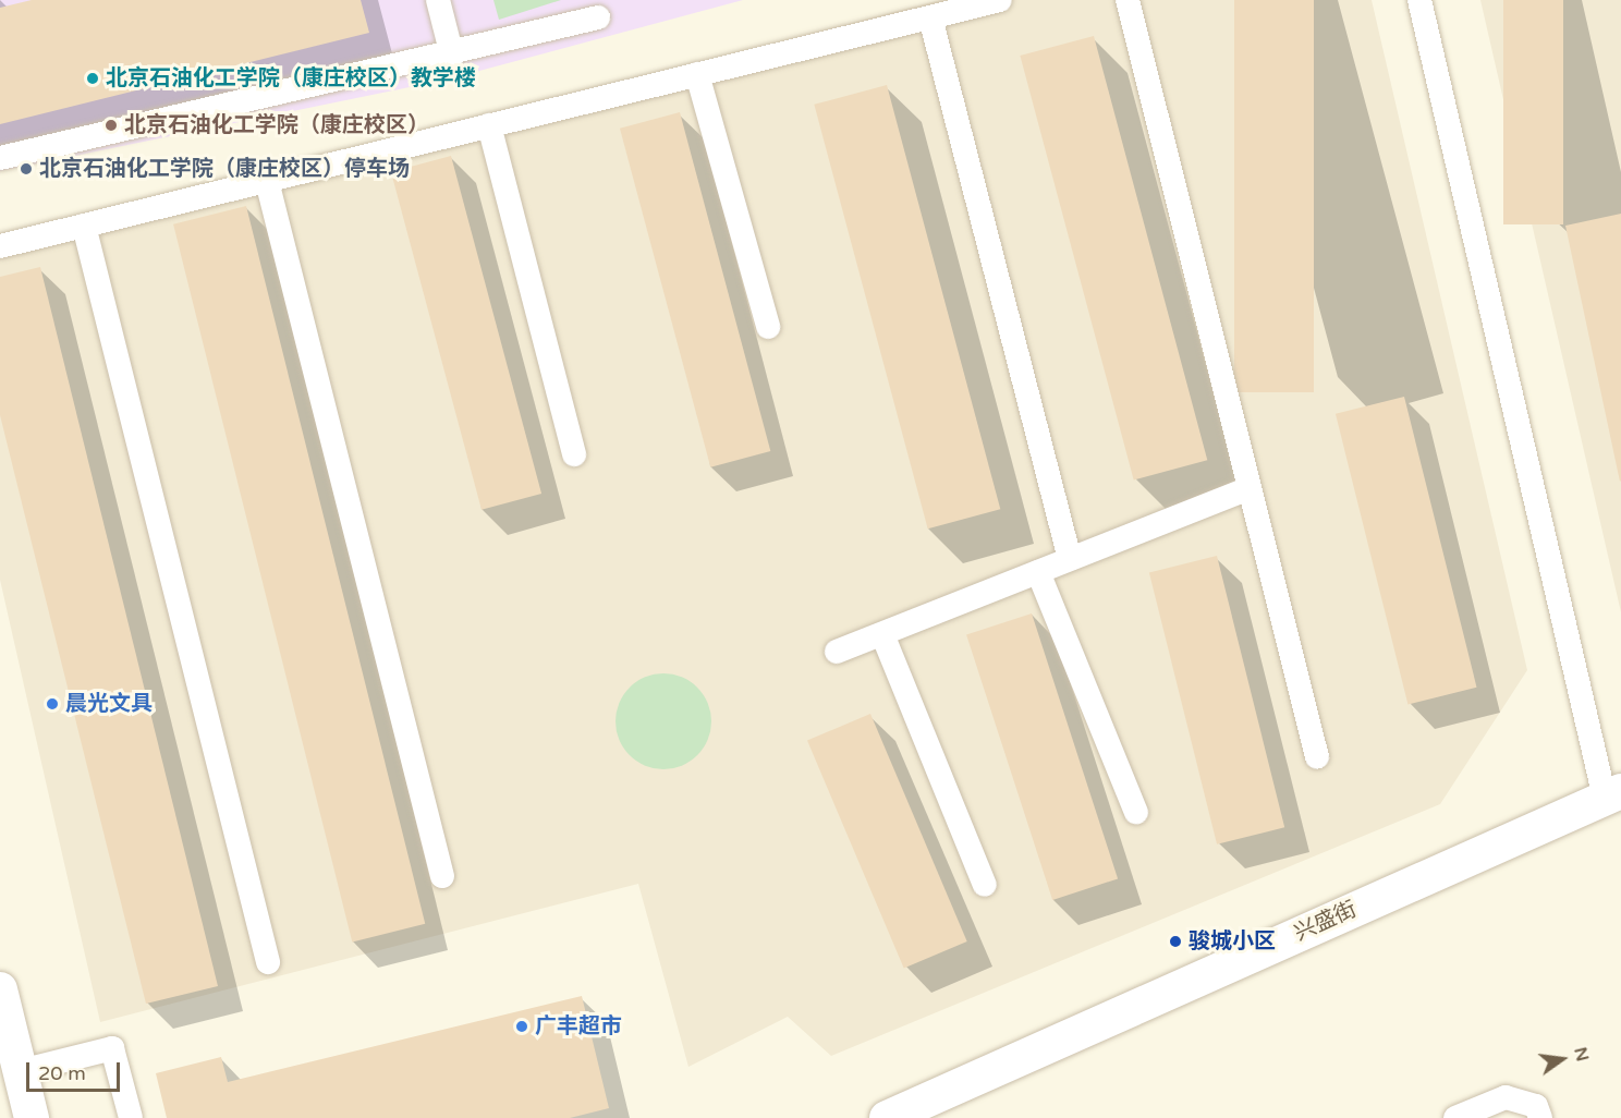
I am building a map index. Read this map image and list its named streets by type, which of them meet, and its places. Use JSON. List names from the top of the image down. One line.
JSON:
{"streets":{"street":["兴盛街"]},"places":["北京石油化工学院（康庄校区）教学楼","北京石油化工学院（康庄校区）","北京石油化工学院（康庄校区）停车场","晨光文具","骏城小区","广丰超市"],"scale_bar":"20 m","north":"right"}
